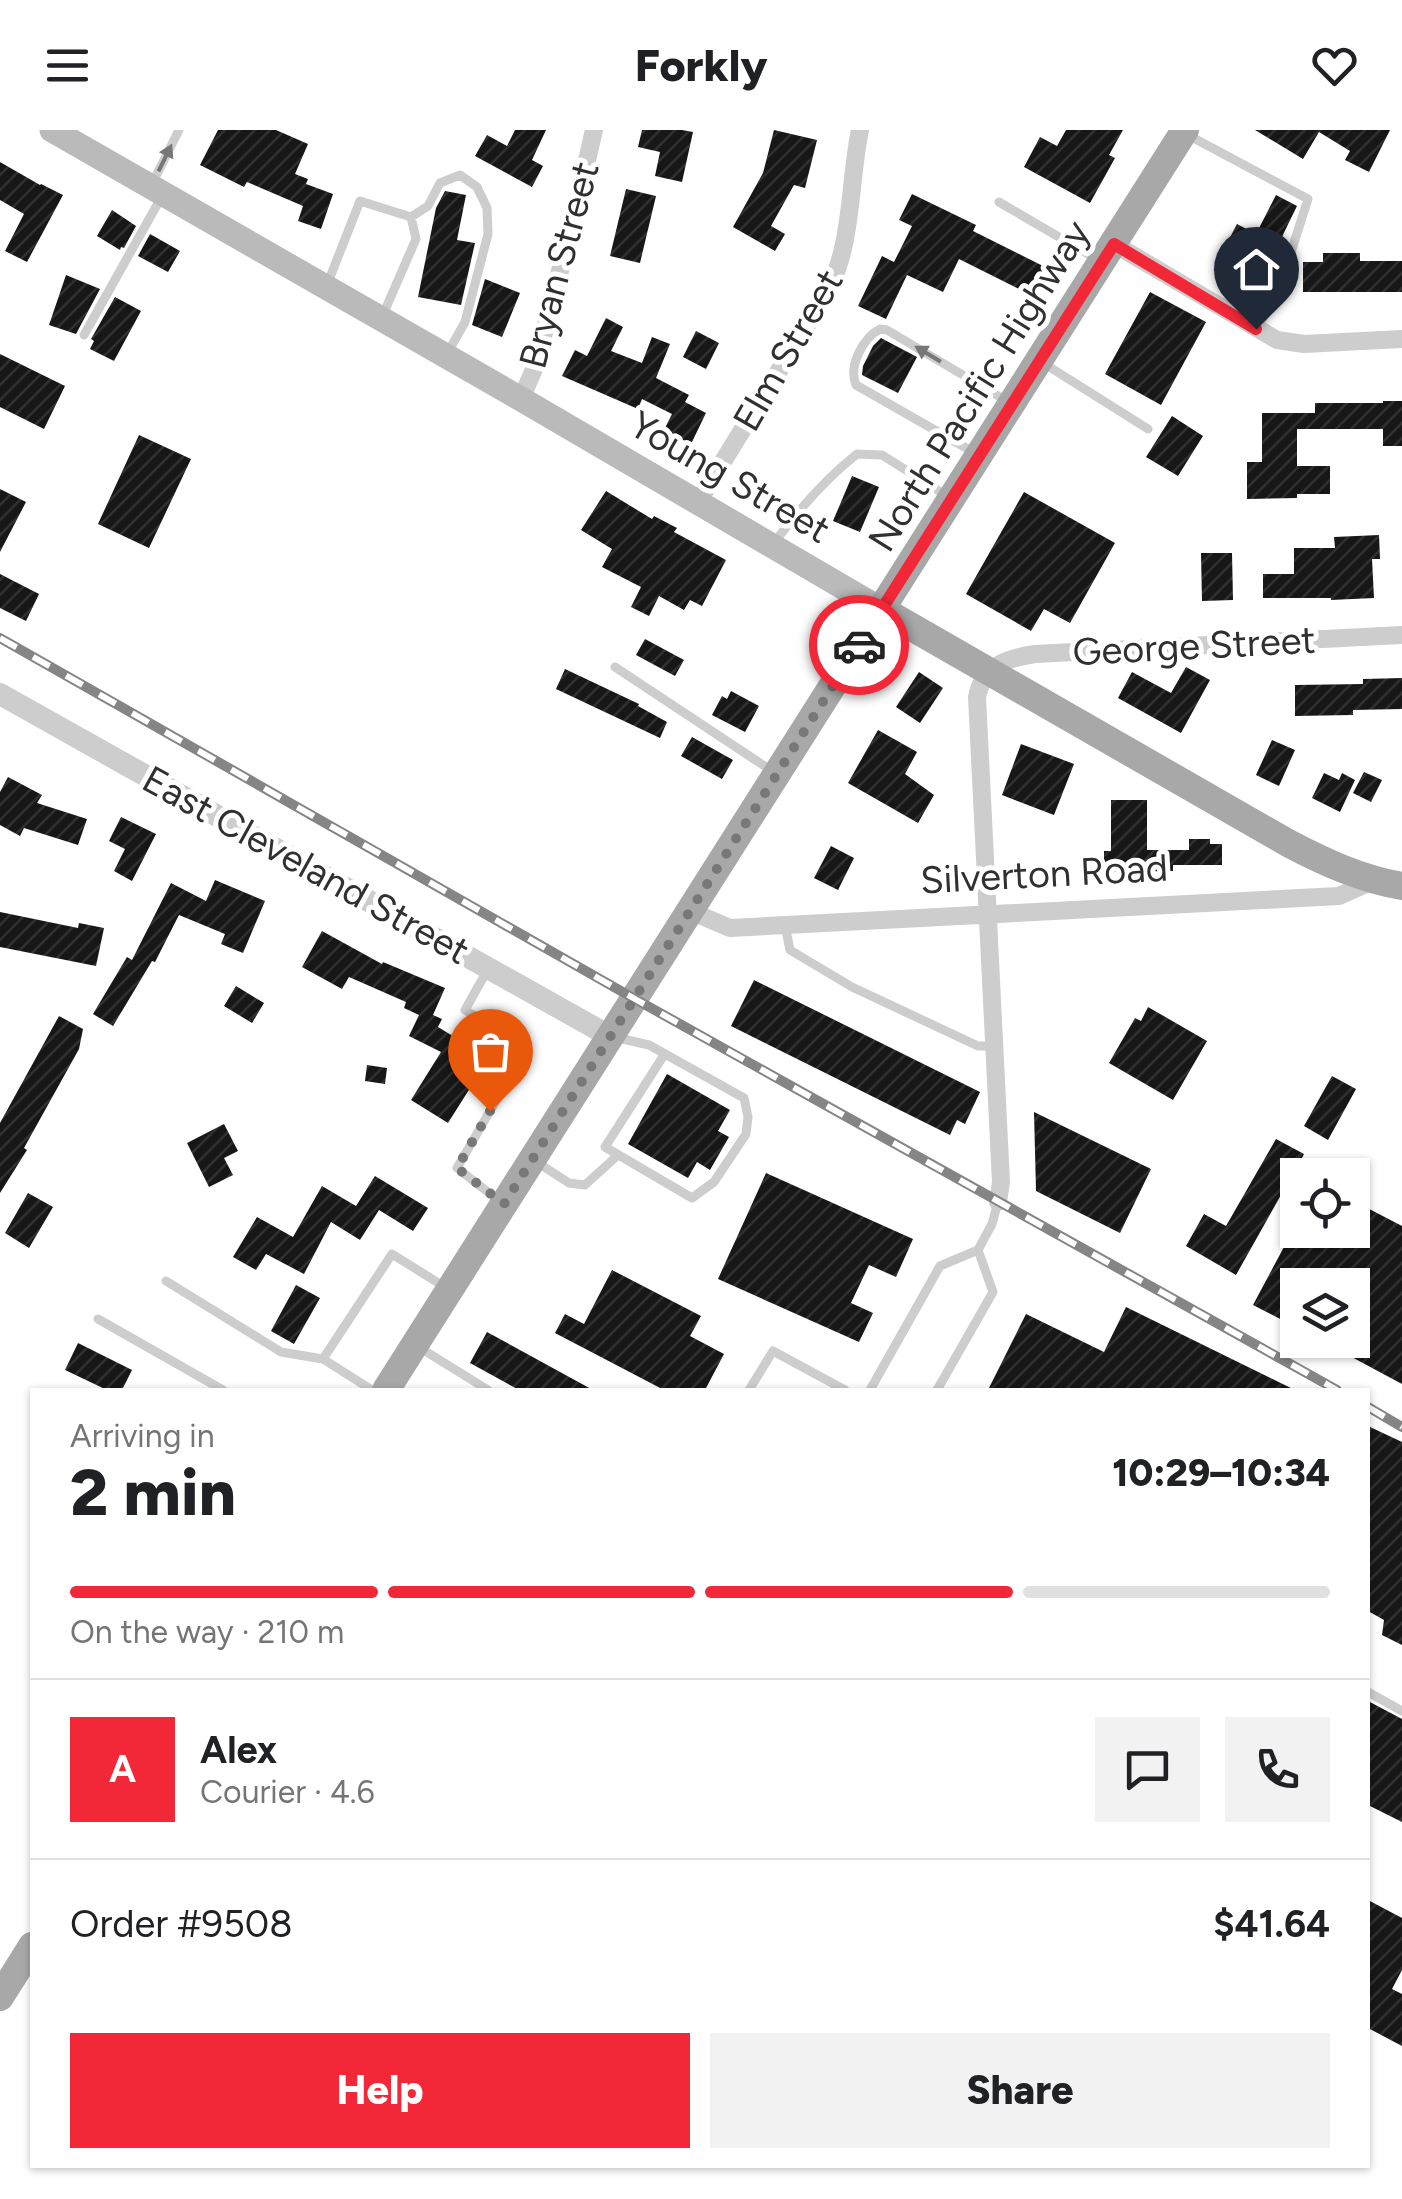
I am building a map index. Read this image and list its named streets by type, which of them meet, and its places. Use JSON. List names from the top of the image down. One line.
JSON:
{"streets":{"main road":["North Pacific Highway","Young Street"],"street":["Bryan Street","Elm Street","George Street","East Cleveland Street","Silverton Road"]},"crossings":[["Bryan Street","Young Street"],["Elm Street","Young Street"],["North Pacific Highway","Young Street"],["North Pacific Highway","East Cleveland Street"],["North Pacific Highway","Silverton Road"],["Young Street","George Street"],["Young Street","Silverton Road"]],"page":{"header":"Forkly","heading":["2 min","Arriving in","10:29–10:34"],"panel":["Alex","Courier · 4.6","Order #9508","$41.64"],"bar":"On the way · 210 m","round":"A","buttons":["Help","Share"]}}
